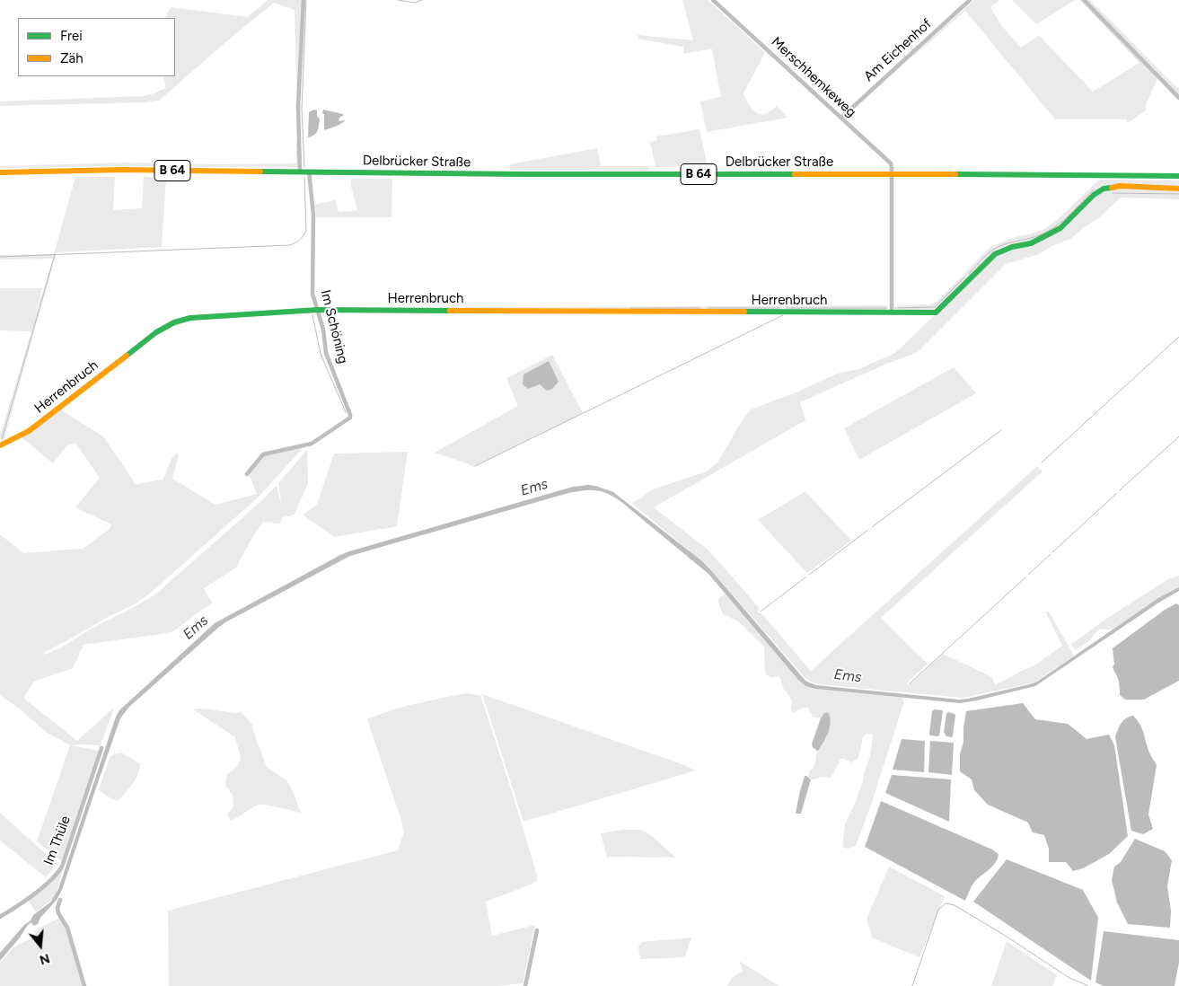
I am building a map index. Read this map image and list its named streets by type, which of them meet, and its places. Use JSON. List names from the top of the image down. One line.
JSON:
{"streets":{"street":["Am Eichenhof","Merschhemkeweg","Delbrücker Straße","B 64","Herrenbruch","Im Schöning","Im Thüle"]},"crossings":[["Am Eichenhof","Merschhemkeweg"],["Merschhemkeweg","Delbrücker Straße"],["Delbrücker Straße","Im Schöning"],["Herrenbruch","Im Schöning"]],"water":["Ems"],"legend":["Frei","Zäh"],"north":"bottom"}
